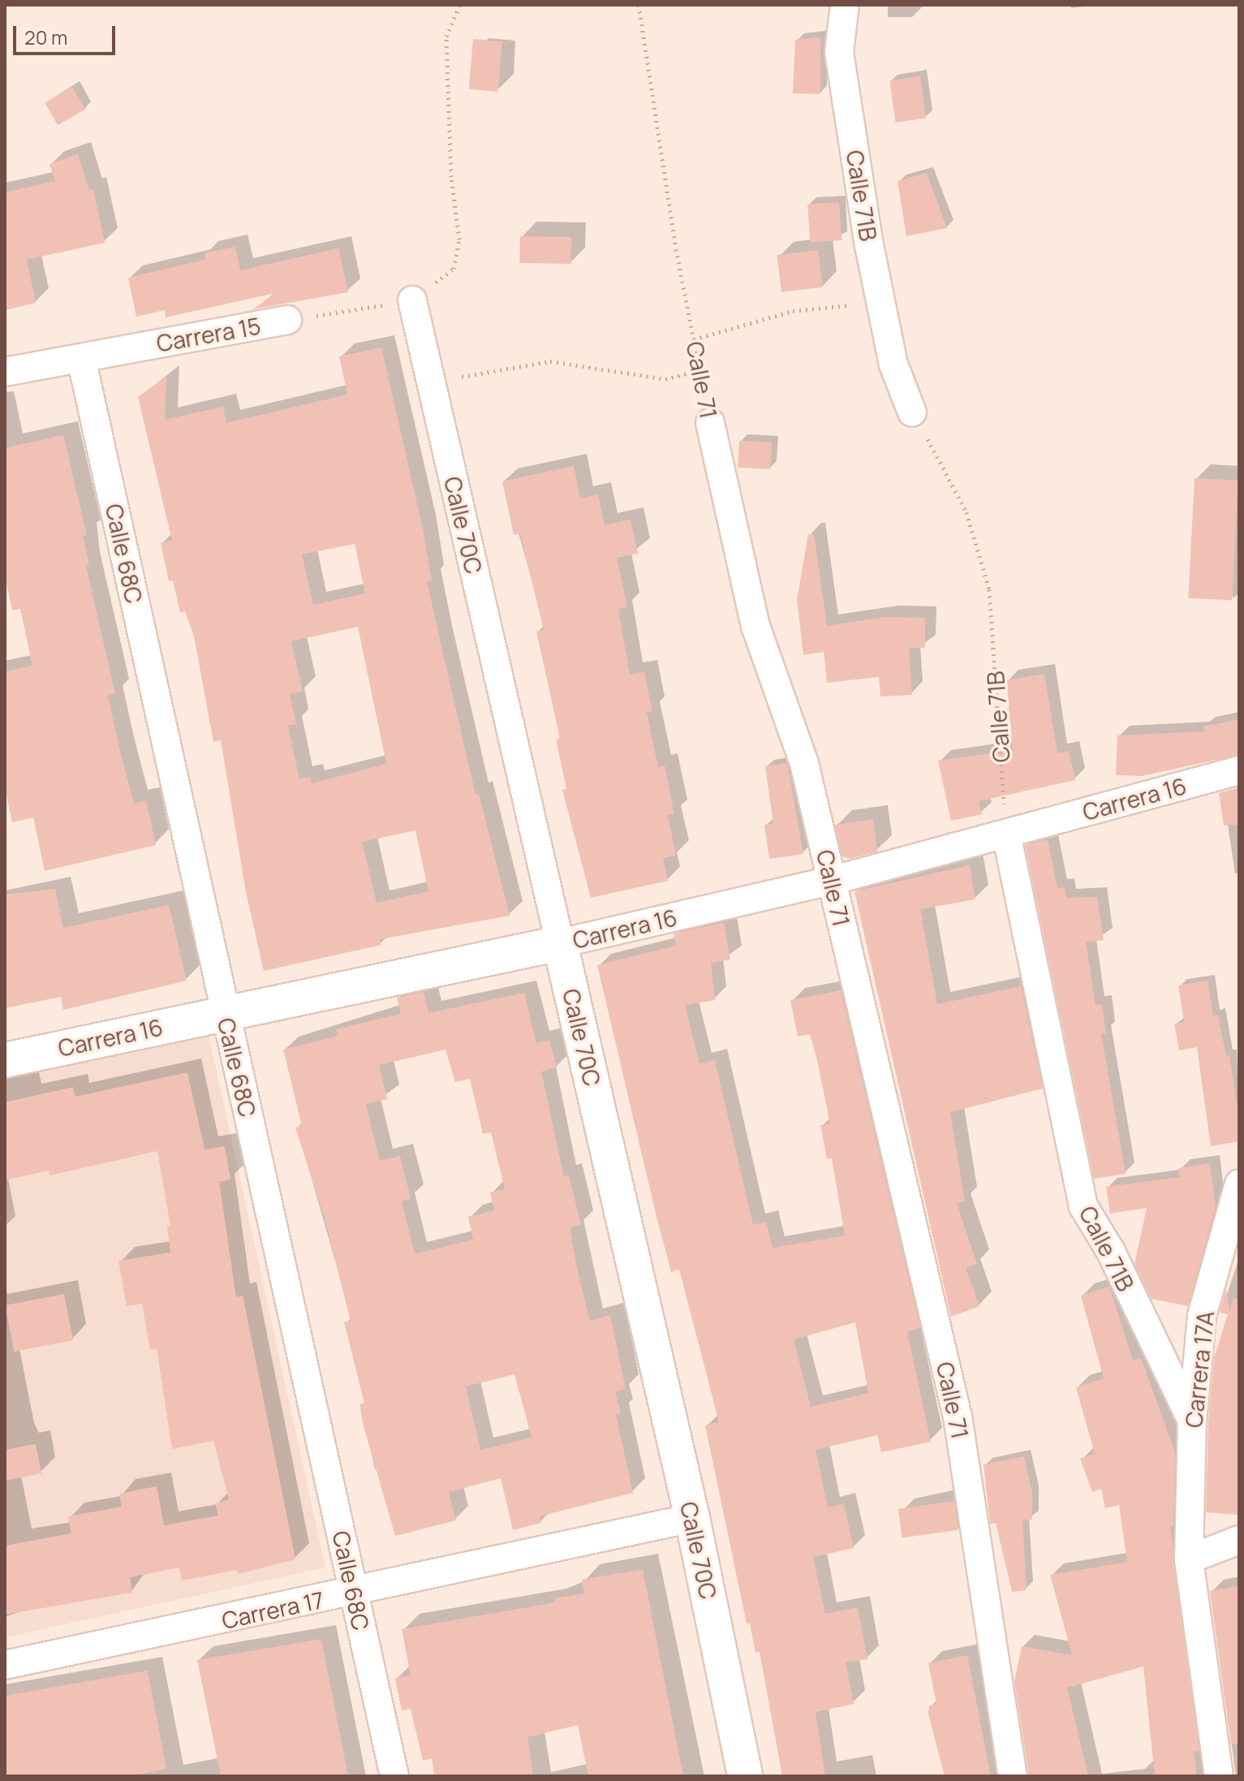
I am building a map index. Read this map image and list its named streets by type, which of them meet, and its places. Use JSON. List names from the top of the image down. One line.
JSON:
{"streets":{"street":["Calle 71B","Carrera 15","Calle 71","Calle 70C","Calle 68C","Carrera 16","Carrera 17A","Carrera 17"]},"crossings":[["Calle 71B","Carrera 16"],["Calle 71B","Carrera 17A"],["Carrera 15","Calle 70C"],["Carrera 15","Calle 68C"],["Calle 71","Carrera 16"],["Calle 70C","Carrera 16"],["Calle 70C","Carrera 17"],["Calle 68C","Carrera 16"],["Calle 68C","Carrera 17"]],"scale_bar":"20 m"}
